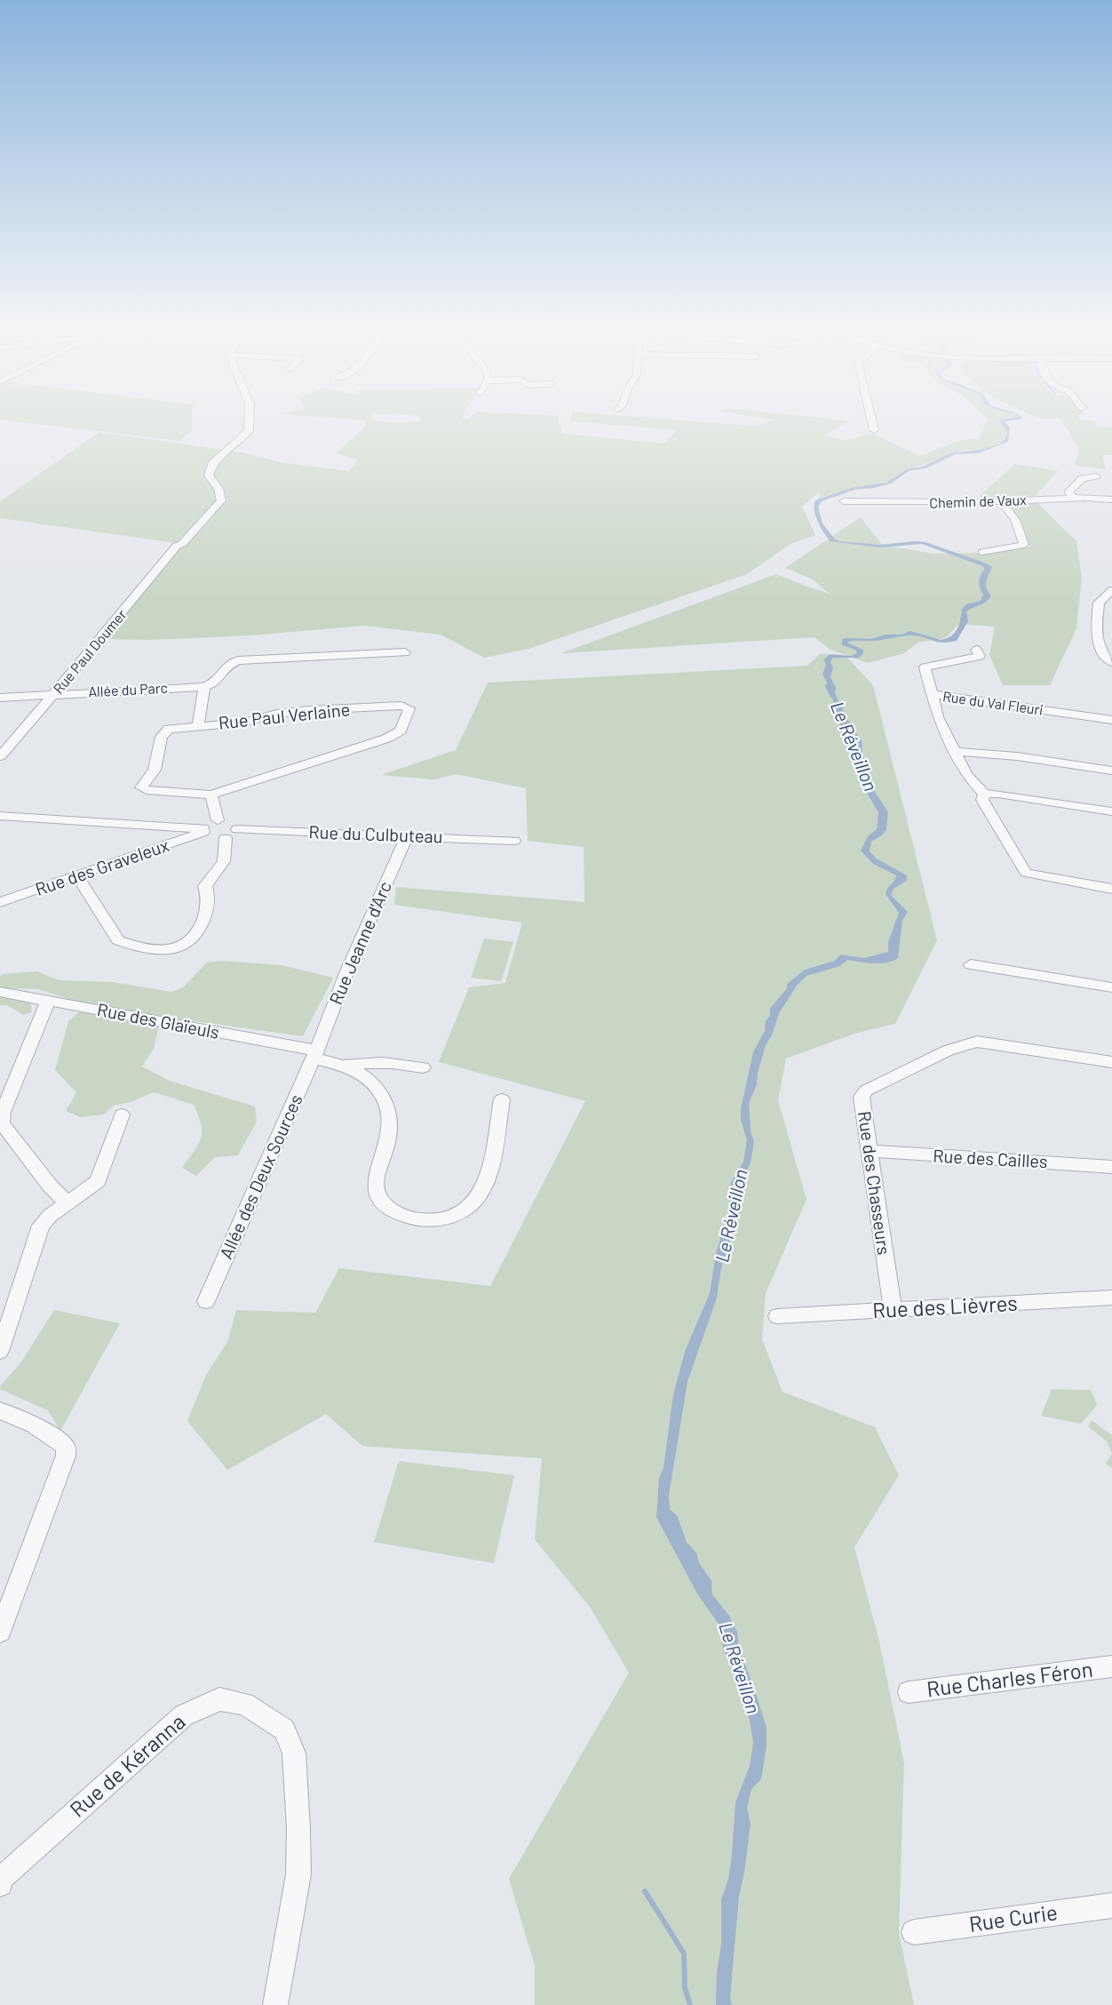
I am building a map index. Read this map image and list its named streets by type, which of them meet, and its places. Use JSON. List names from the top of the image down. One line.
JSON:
{"streets":{"street":["Chemin de Vaux","Rue Paul Doumer","Allée du Parc","Rue du Val Fleuri","Rue Paul Verlaine","Rue du Culbuteau","Rue des Graveleux","Rue Jeanne d'Arc","Rue des Glaïeuls","Rue des Cailles","Allée des Deux Sources","Rue des Chasseurs","Rue des Lièvres","Rue Charles Féron","Rue de Kéranna","Rue Curie"]},"crossings":[["Rue Paul Doumer","Allée du Parc"],["Rue du Culbuteau","Rue Jeanne d'Arc"],["Rue Jeanne d'Arc","Rue des Glaïeuls"],["Rue Jeanne d'Arc","Allée des Deux Sources"],["Rue des Glaïeuls","Allée des Deux Sources"],["Rue des Cailles","Rue des Chasseurs"],["Rue des Chasseurs","Rue des Lièvres"]],"water":["Le Réveillon"]}
